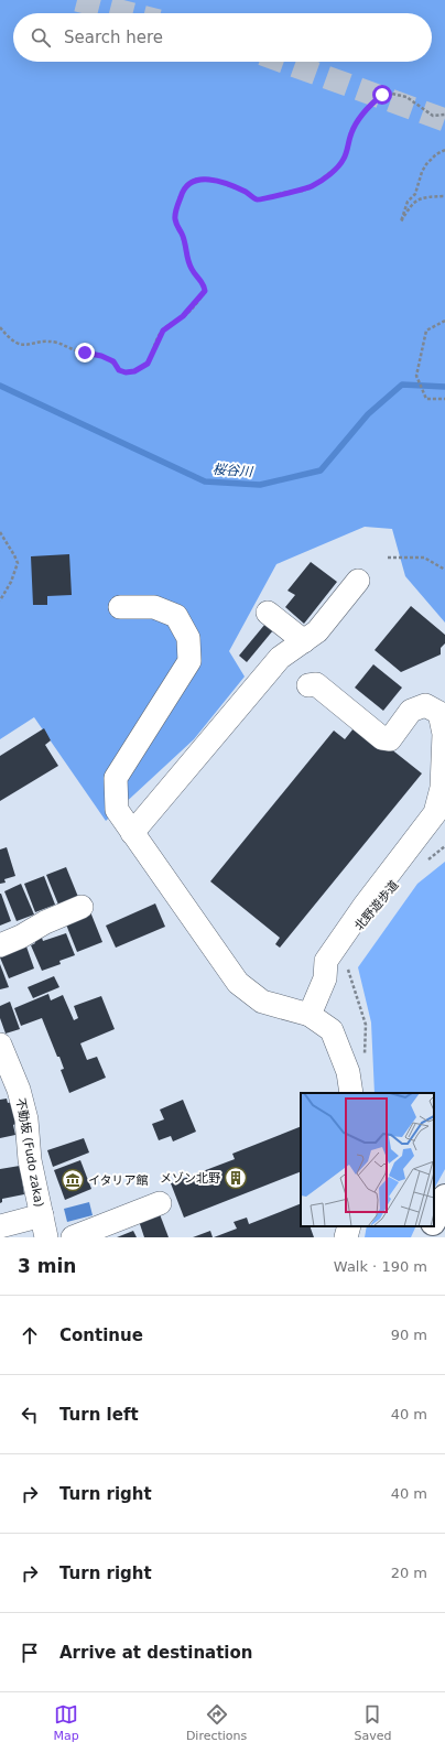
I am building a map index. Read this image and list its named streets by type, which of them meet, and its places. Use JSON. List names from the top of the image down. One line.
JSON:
{"streets":{"street":["不動坂 (Fudo zaka)"]},"water":["桜谷川"],"places":{"building":["メゾン北野"],"museum":["イタリア館"]},"page":{"search":"Search here","heading":["3 min","Walk · 190 m"],"list":[["Continue","90 m"],["Turn left","40 m"],["Turn right","40 m"],["Turn right","20 m"],"Arrive at destination"],"nav":["Map","Directions","Saved"]}}
